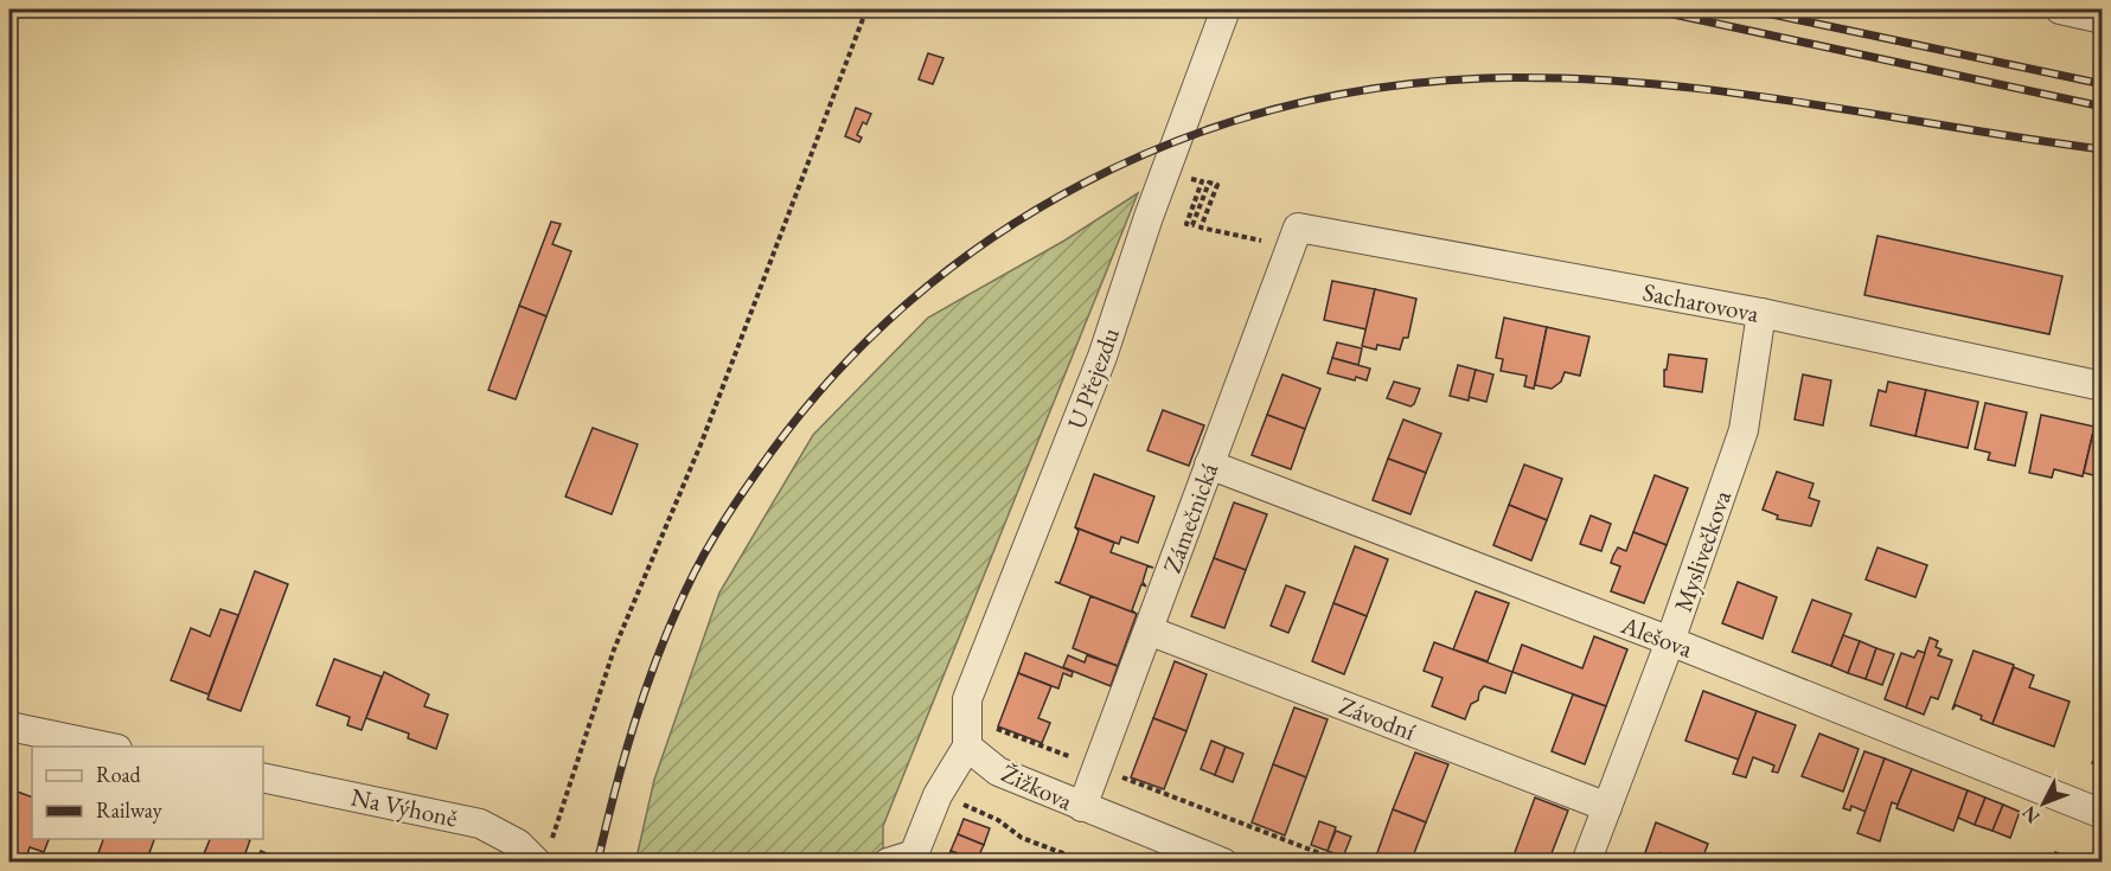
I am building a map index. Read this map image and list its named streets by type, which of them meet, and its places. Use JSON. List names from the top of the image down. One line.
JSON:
{"streets":{"street":["Sacharovova","U Přejezdu","Zámečnická","Myslivečkova","Alešova","Závodní","Žižkova","Na Výhoně"]},"crossings":[["Sacharovova","Zámečnická"],["Sacharovova","Myslivečkova"],["U Přejezdu","Žižkova"],["Zámečnická","Alešova"],["Zámečnická","Závodní"],["Zámečnická","Žižkova"],["Myslivečkova","Alešova"],["Myslivečkova","Závodní"]],"legend":["Road","Railway"],"north":"bottom left"}
